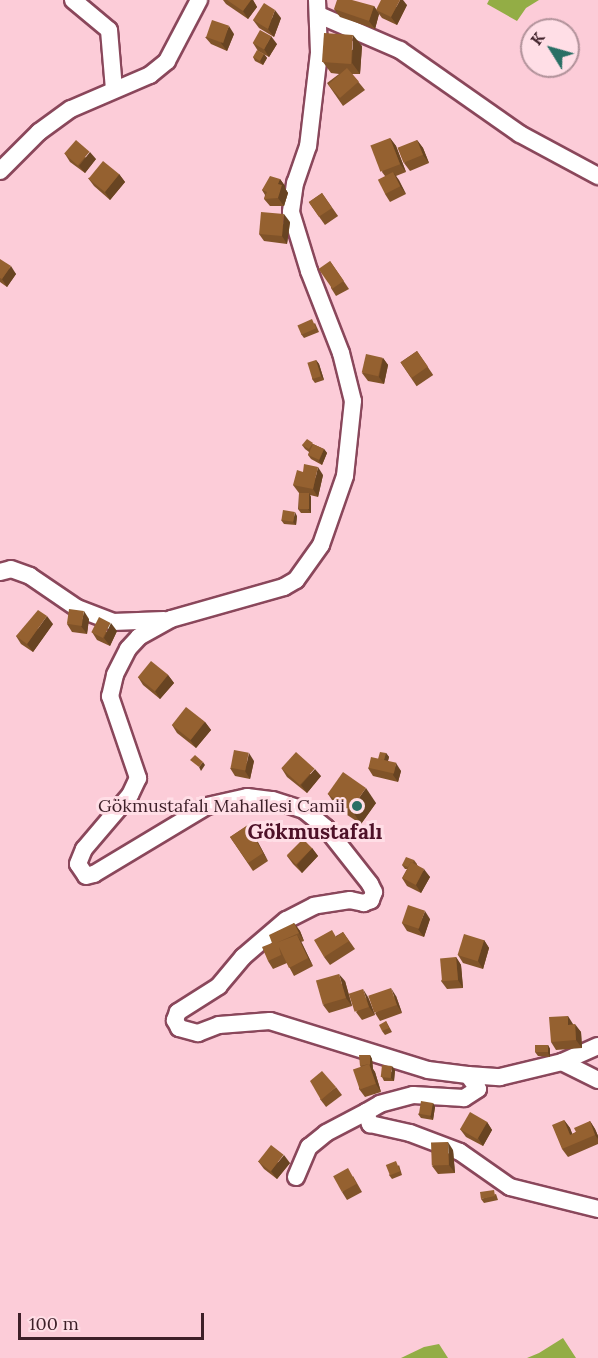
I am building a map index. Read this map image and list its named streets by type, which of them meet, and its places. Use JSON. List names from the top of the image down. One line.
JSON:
{"districts":["Gökmustafalı"],"places":["Gökmustafalı Mahallesi Camii"],"scale_bar":"100 m","north":"top left"}
